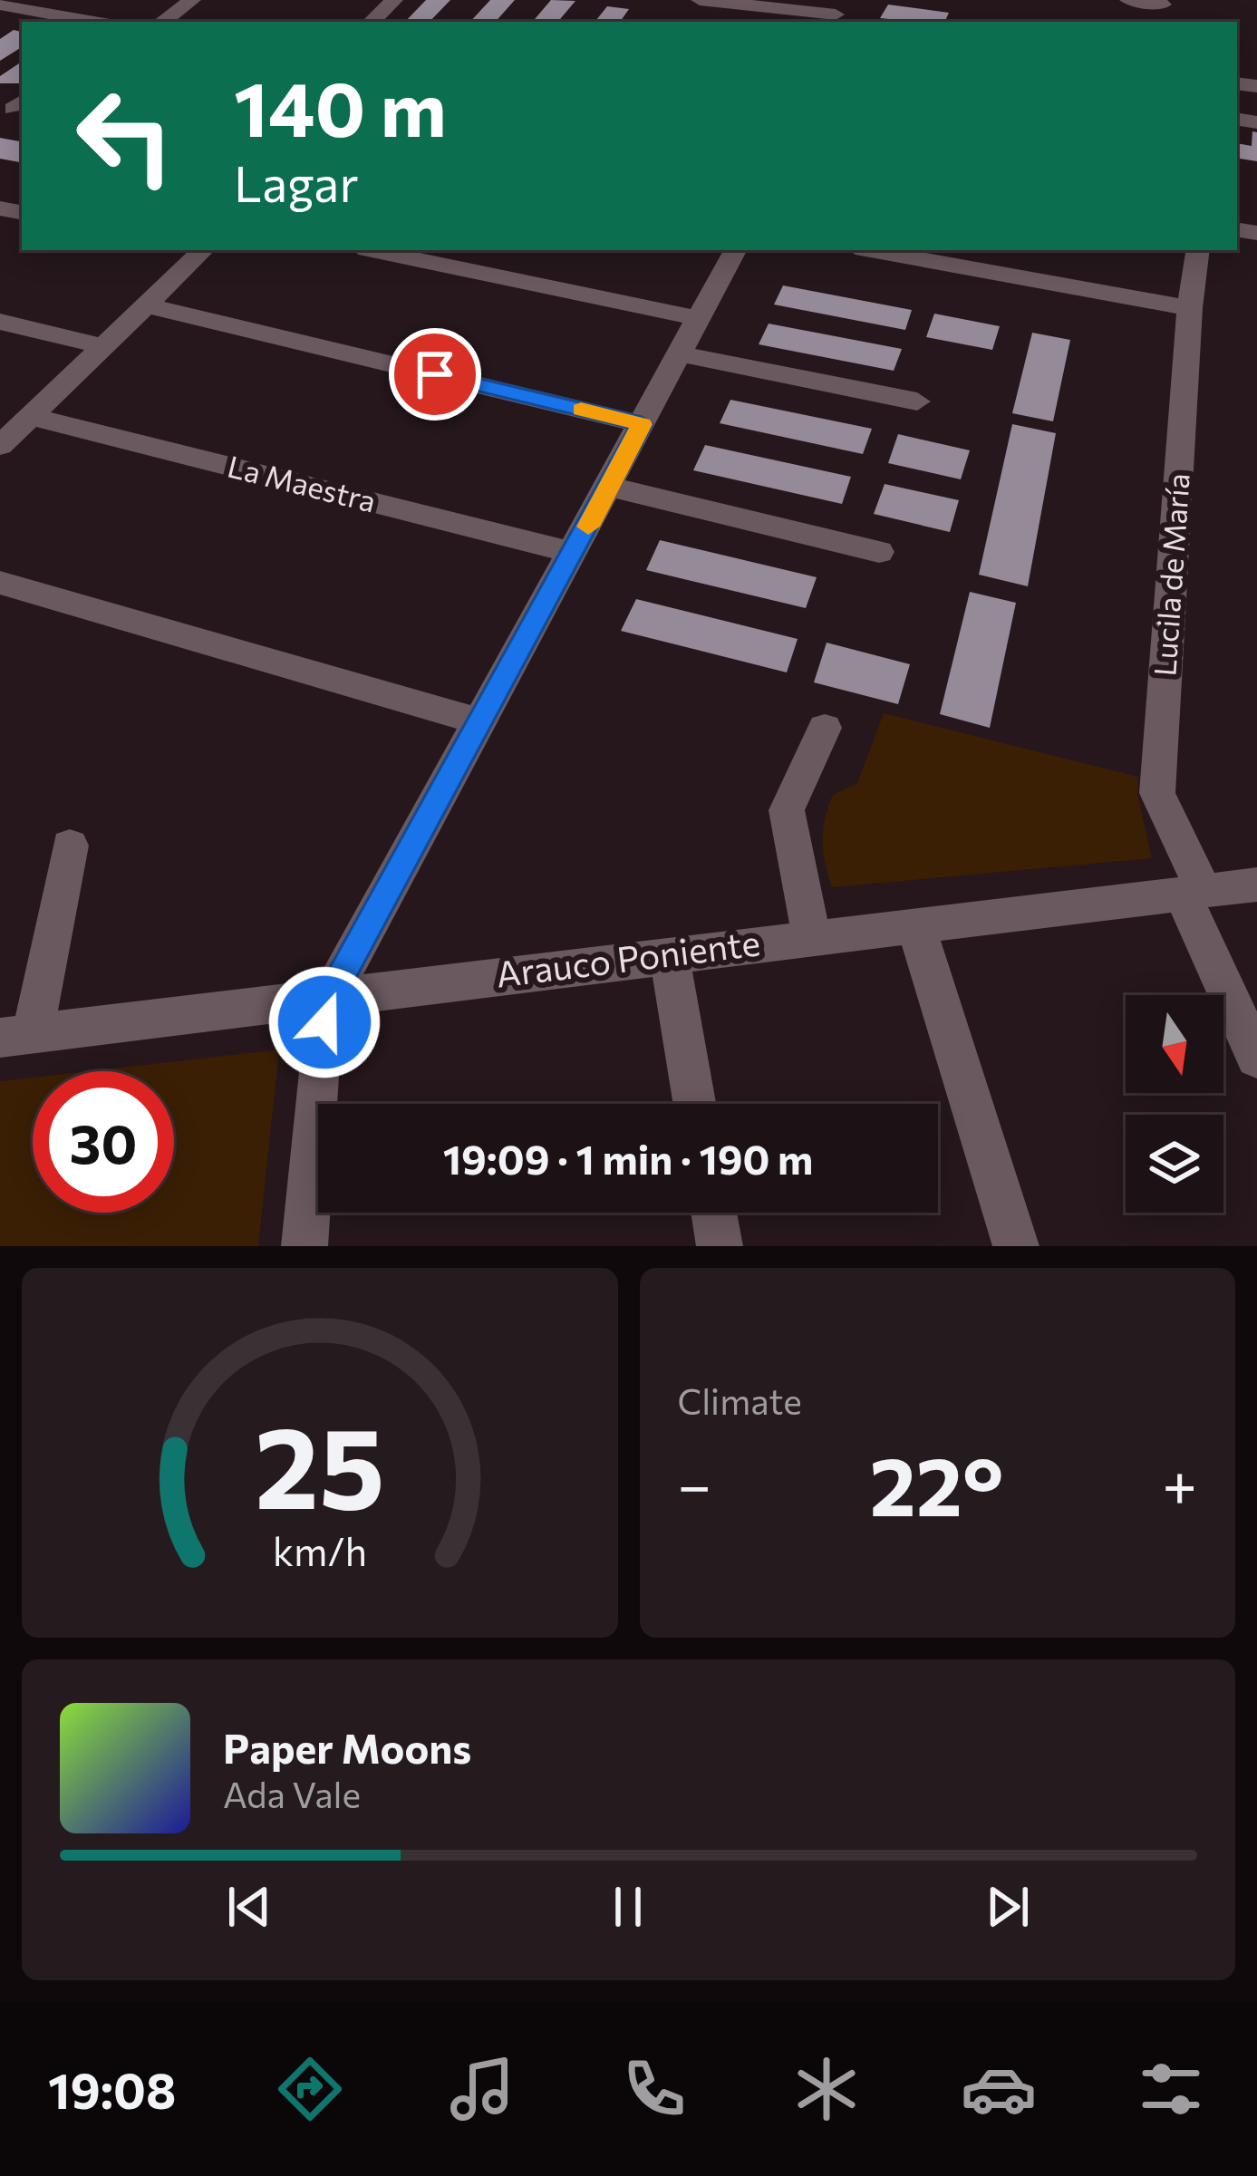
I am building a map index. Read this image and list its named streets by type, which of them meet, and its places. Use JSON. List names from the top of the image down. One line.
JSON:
{"streets":{"street":["La Maestra","Lucila de María","Arauco Poniente"]},"crossings":[["Lucila de María","Arauco Poniente"]],"north":"bottom","page":{"turn":["140 m","Lagar"],"limit":"30","trip":"19:09 · 1 min · 190 m","tile":"Climate","heat":["−","22°","+"],"song":["Paper Moons","Ada Vale"],"tabs":"19:08","gauge":["25","km/h"]}}
